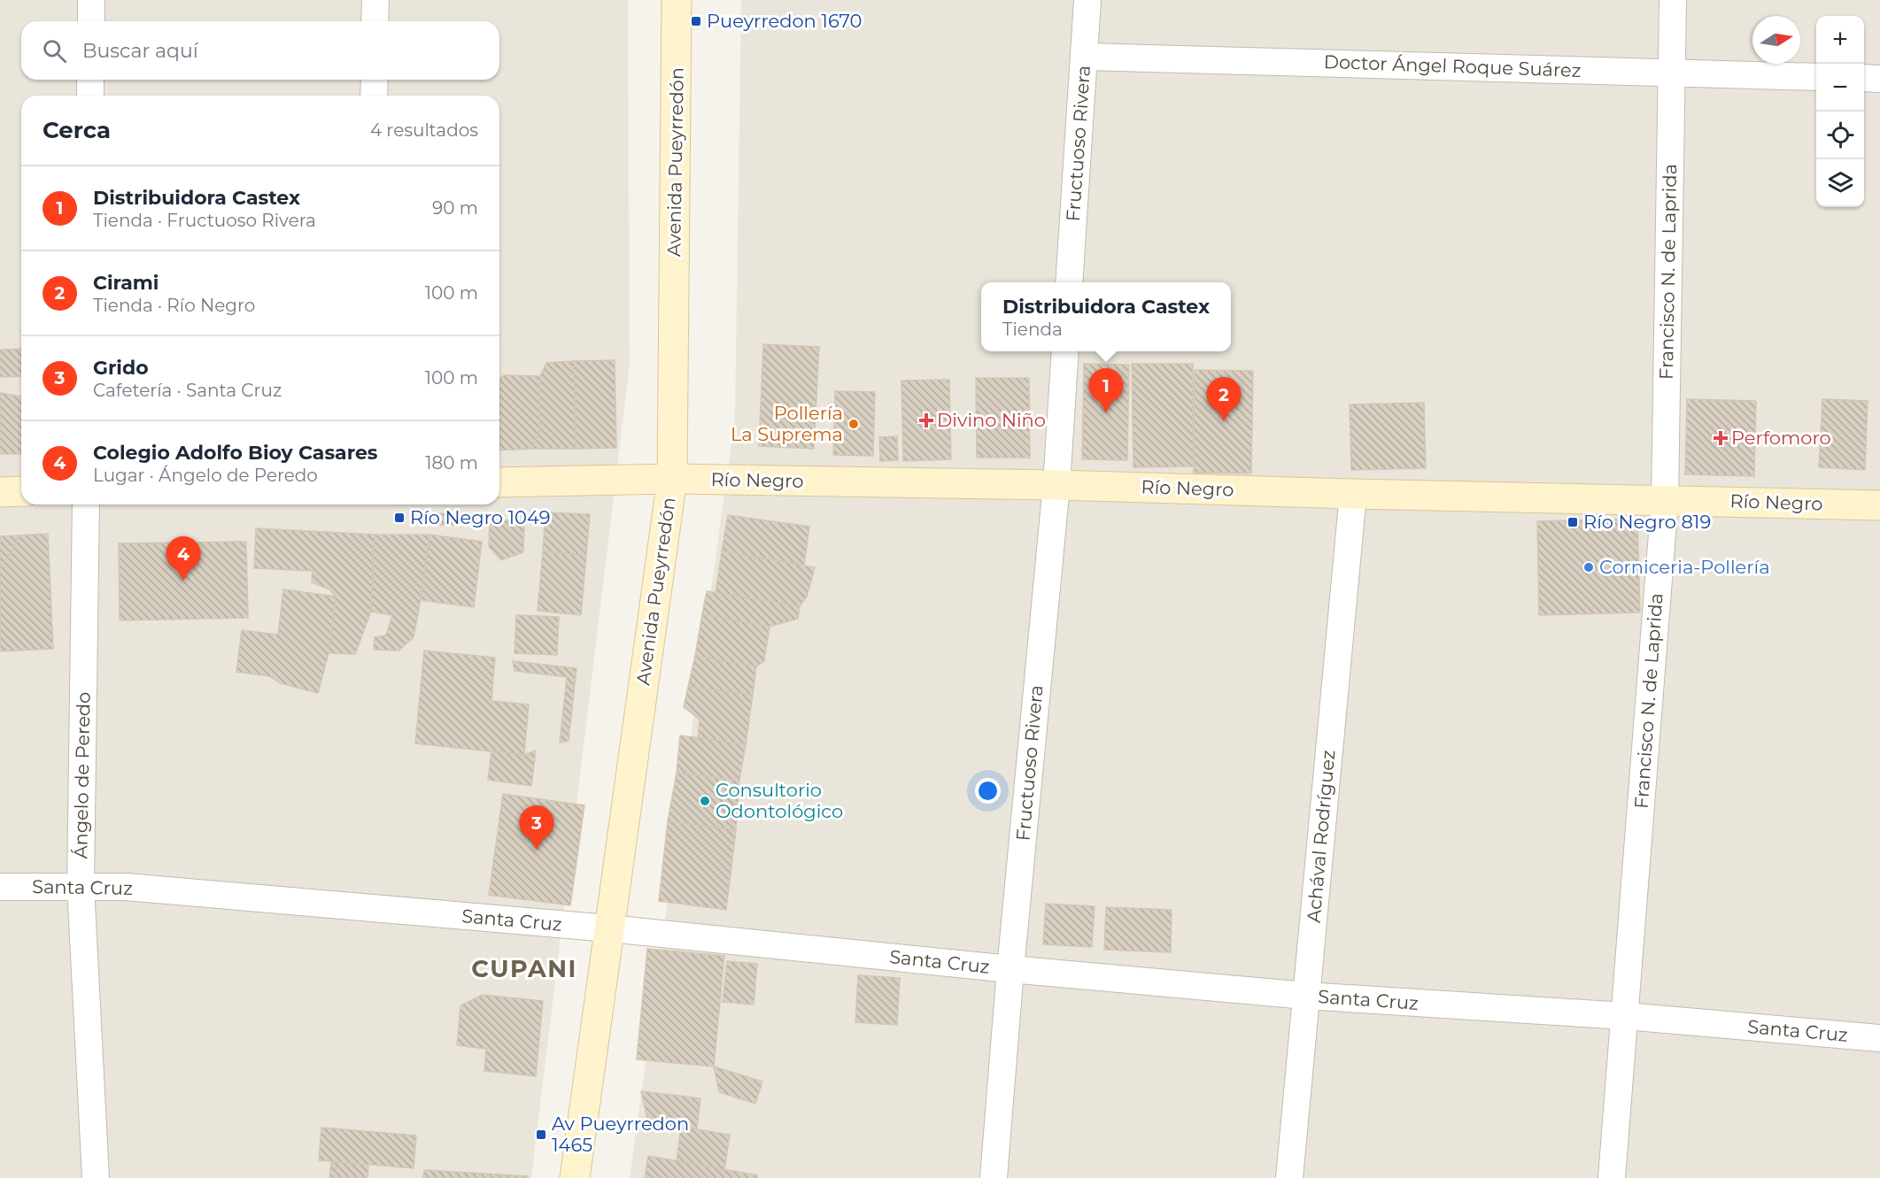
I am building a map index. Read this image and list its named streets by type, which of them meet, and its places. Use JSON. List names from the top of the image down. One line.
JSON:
{"streets":{"street":["Doctor Ángel Roque Suárez","Fructuoso Rivera","Avenida Pueyrredón","Francisco N. de Laprida","Río Negro","Ángelo de Peredo","Achával Rodríguez","Santa Cruz"]},"crossings":[["Doctor Ángel Roque Suárez","Fructuoso Rivera"],["Doctor Ángel Roque Suárez","Francisco N. de Laprida"],["Fructuoso Rivera","Río Negro"],["Fructuoso Rivera","Santa Cruz"],["Avenida Pueyrredón","Río Negro"],["Avenida Pueyrredón","Santa Cruz"],["Francisco N. de Laprida","Río Negro"],["Francisco N. de Laprida","Santa Cruz"],["Río Negro","Achával Rodríguez"],["Ángelo de Peredo","Santa Cruz"],["Achával Rodríguez","Santa Cruz"]],"districts":["CUPANI"],"places":{"transit":["Pueyrredon 1670","Río Negro 1049","Río Negro 819","Av Pueyrredon 1465"],"health":["Divino Niño","Perfomoro"],"other":["Pollería La Suprema","Corniceria-Pollería","Consultorio Odontológico"]},"north":"right","page":{"map_buttons":["+","−"],"search":"Buscar aquí","heading":["Cerca","4 resultados"],"list":[{"mark":"1","name":"Distribuidora Castex","note":"Tienda · Fructuoso Rivera","value":"90 m"},{"mark":"2","name":"Cirami","note":"Tienda · Río Negro","value":"100 m"},{"mark":"3","name":"Grido","note":"Cafetería · Santa Cruz","value":"100 m"},{"mark":"4","name":"Colegio Adolfo Bioy Casares","note":"Lugar · Ángelo de Peredo","value":"180 m"}],"popup":["Distribuidora Castex","Tienda"],"pins":["1","2","4","3"]}}
